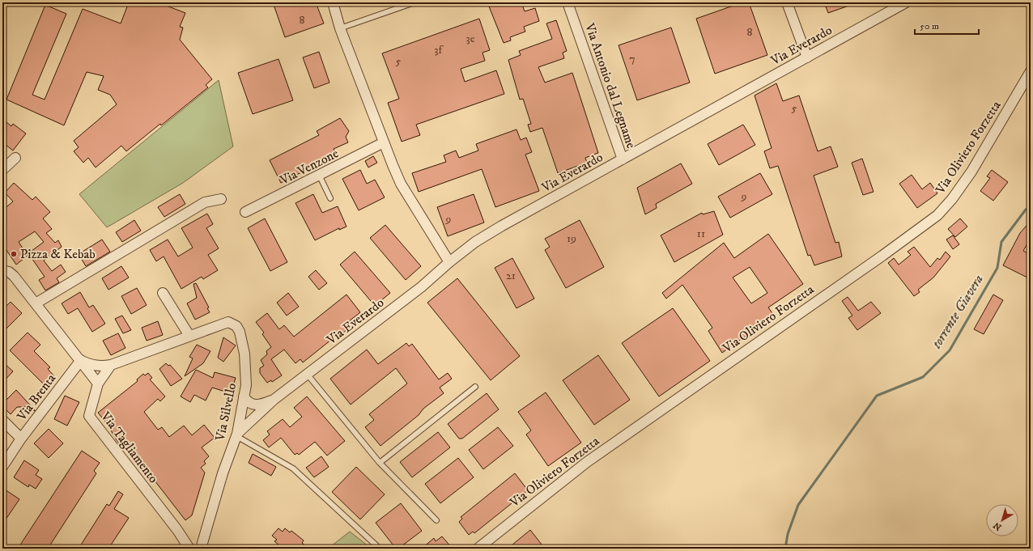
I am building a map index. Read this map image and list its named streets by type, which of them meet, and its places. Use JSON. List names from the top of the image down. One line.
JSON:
{"streets":{"street":["Via Everardo","Via Antonio dal Legname","Via Oliviero Forzetta","Via Venzone","Via Brenta","Via Silvello","Via Tagliamento"]},"crossings":[["Via Everardo","Via Antonio dal Legname"],["Via Everardo","Via Silvello"],["Via Silvello","Via Tagliamento"]],"water":["torrente Giavera"],"places":["Pizza & Kebab"],"house_numbers":["8","8","3e","3f","7","5","5","9","9","11","19","21"],"scale_bar":"50 m","north":"bottom left"}
